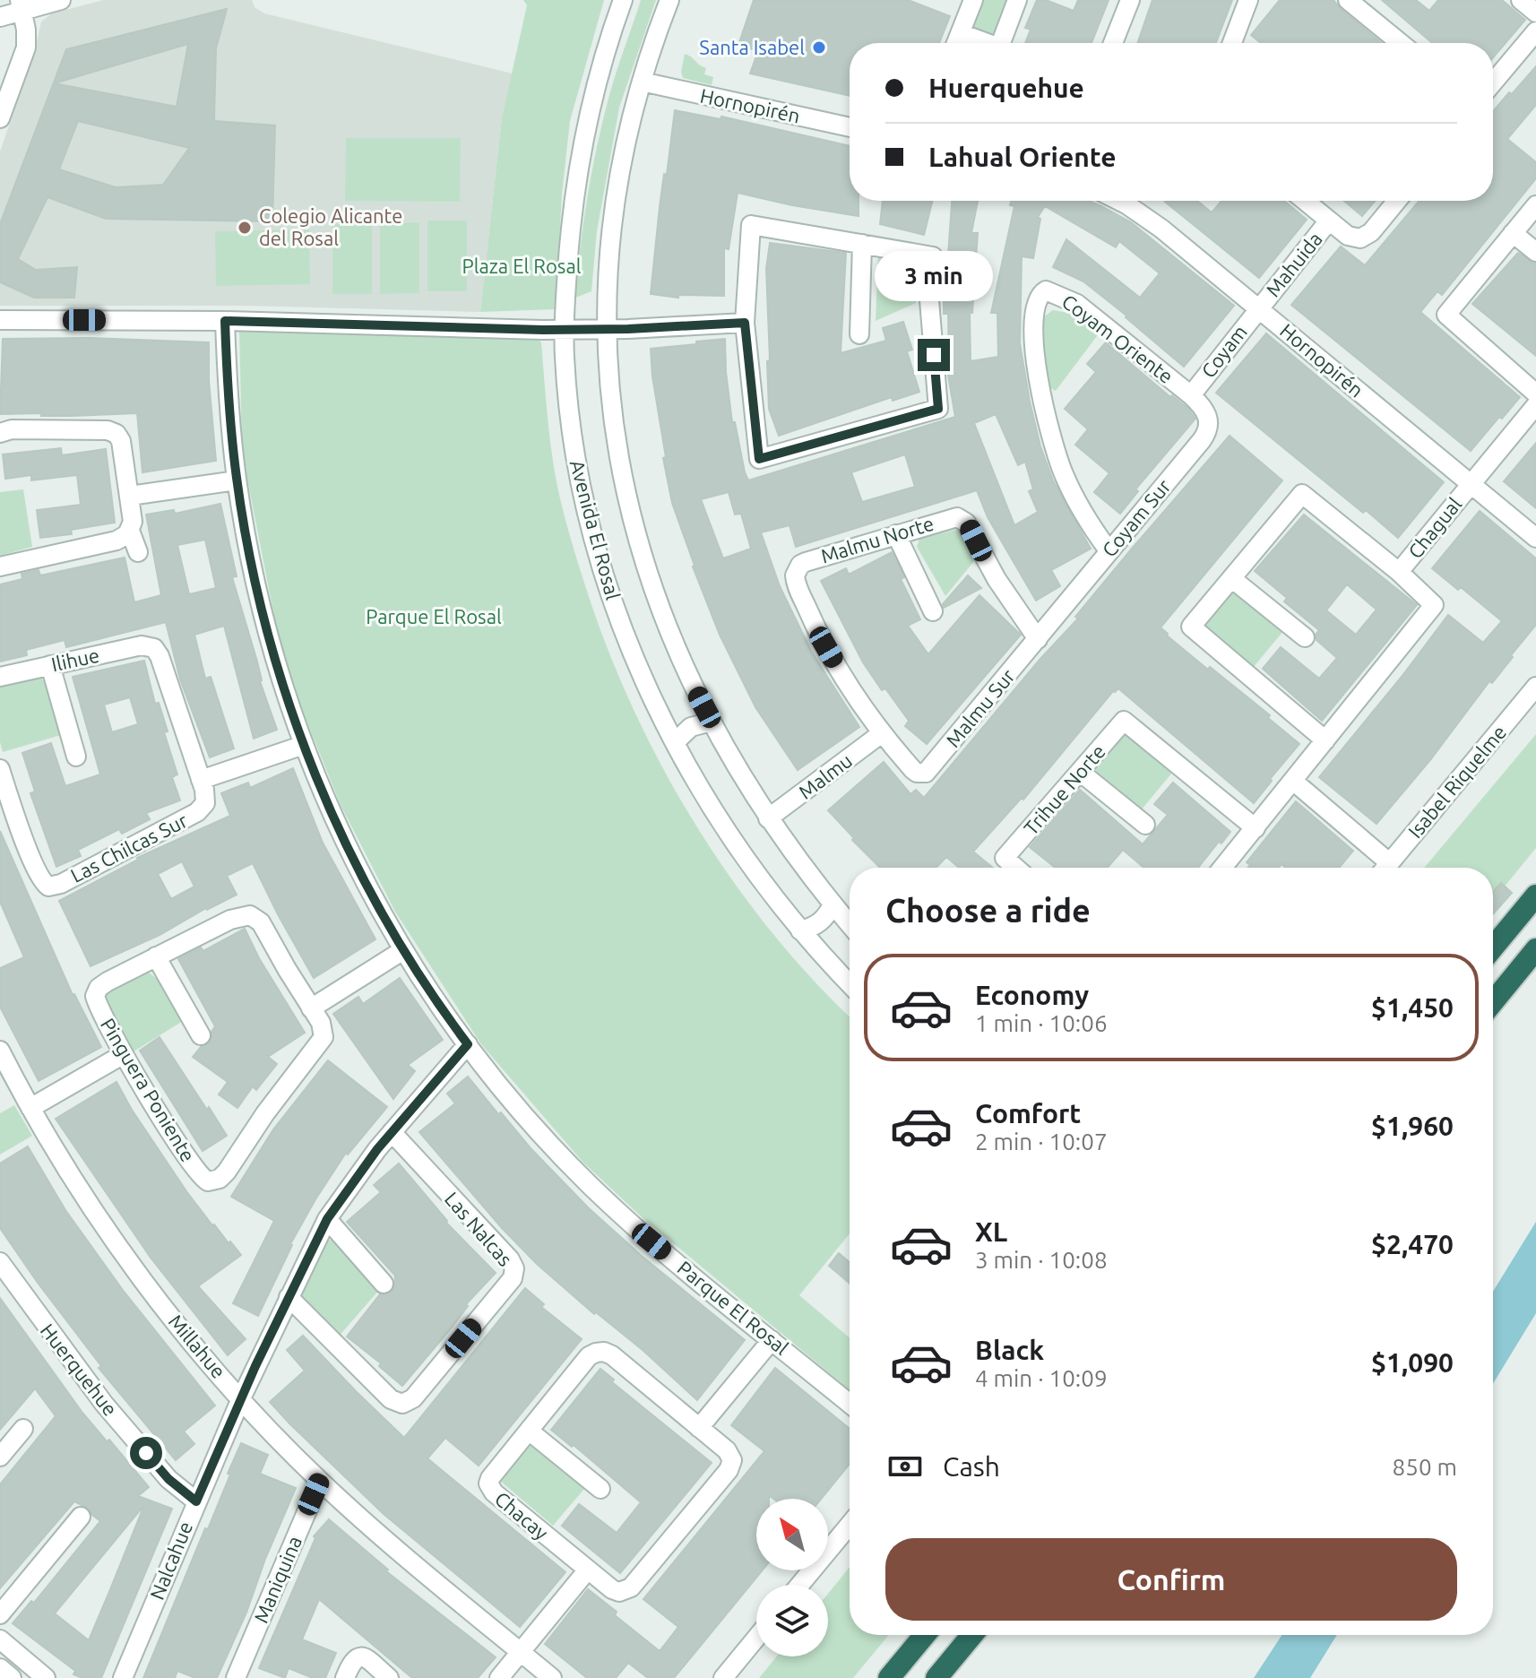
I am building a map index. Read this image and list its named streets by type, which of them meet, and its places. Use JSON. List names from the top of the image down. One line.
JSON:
{"streets":{"street":["Hornopirén","Mahuida","Coyam Oriente","Coyam","Coyam Sur","Chagual","Avenida El Rosal","Malmu Norte","Ilihue","Malmu Sur","Malmu","Isabel Riquelme","Trihue Norte","Las Chilcas Sur","Pinguera Poniente","Las Nalcas","Parque El Rosal","Millahue","Huerquehue","Chacay","Nalcahue","Maniquina"]},"crossings":[["Hornopirén","Mahuida"],["Hornopirén","Coyam"],["Hornopirén","Chagual"],["Hornopirén","Avenida El Rosal"],["Mahuida","Coyam"],["Coyam Oriente","Coyam"],["Coyam Oriente","Coyam Sur"],["Coyam","Coyam Sur"],["Coyam Sur","Malmu Norte"],["Coyam Sur","Malmu Sur"],["Avenida El Rosal","Malmu"],["Malmu Norte","Malmu Sur"],["Malmu Norte","Malmu"],["Ilihue","Las Chilcas Sur"],["Malmu Sur","Malmu"],["Las Nalcas","Nalcahue"],["Parque El Rosal","Nalcahue"],["Millahue","Nalcahue"],["Millahue","Maniquina"],["Huerquehue","Nalcahue"]],"parks":["Plaza El Rosal","Parque El Rosal"],"places":["Santa Isabel","Colegio Alicante del Rosal"],"north":"top left","page":{"banner":["Huerquehue","Lahual Oriente"],"bubble":"3 min","heading":"Choose a ride","list":[{"name":"Economy","note":"1 min · 10:06","value":"$1,450"},{"name":"Comfort","note":"2 min · 10:07","value":"$1,960"},{"name":"XL","note":"3 min · 10:08","value":"$2,470"},{"name":"Black","note":"4 min · 10:09","value":"$1,090"}],"pay":["Cash","850 m"],"buttons":"Confirm"}}
